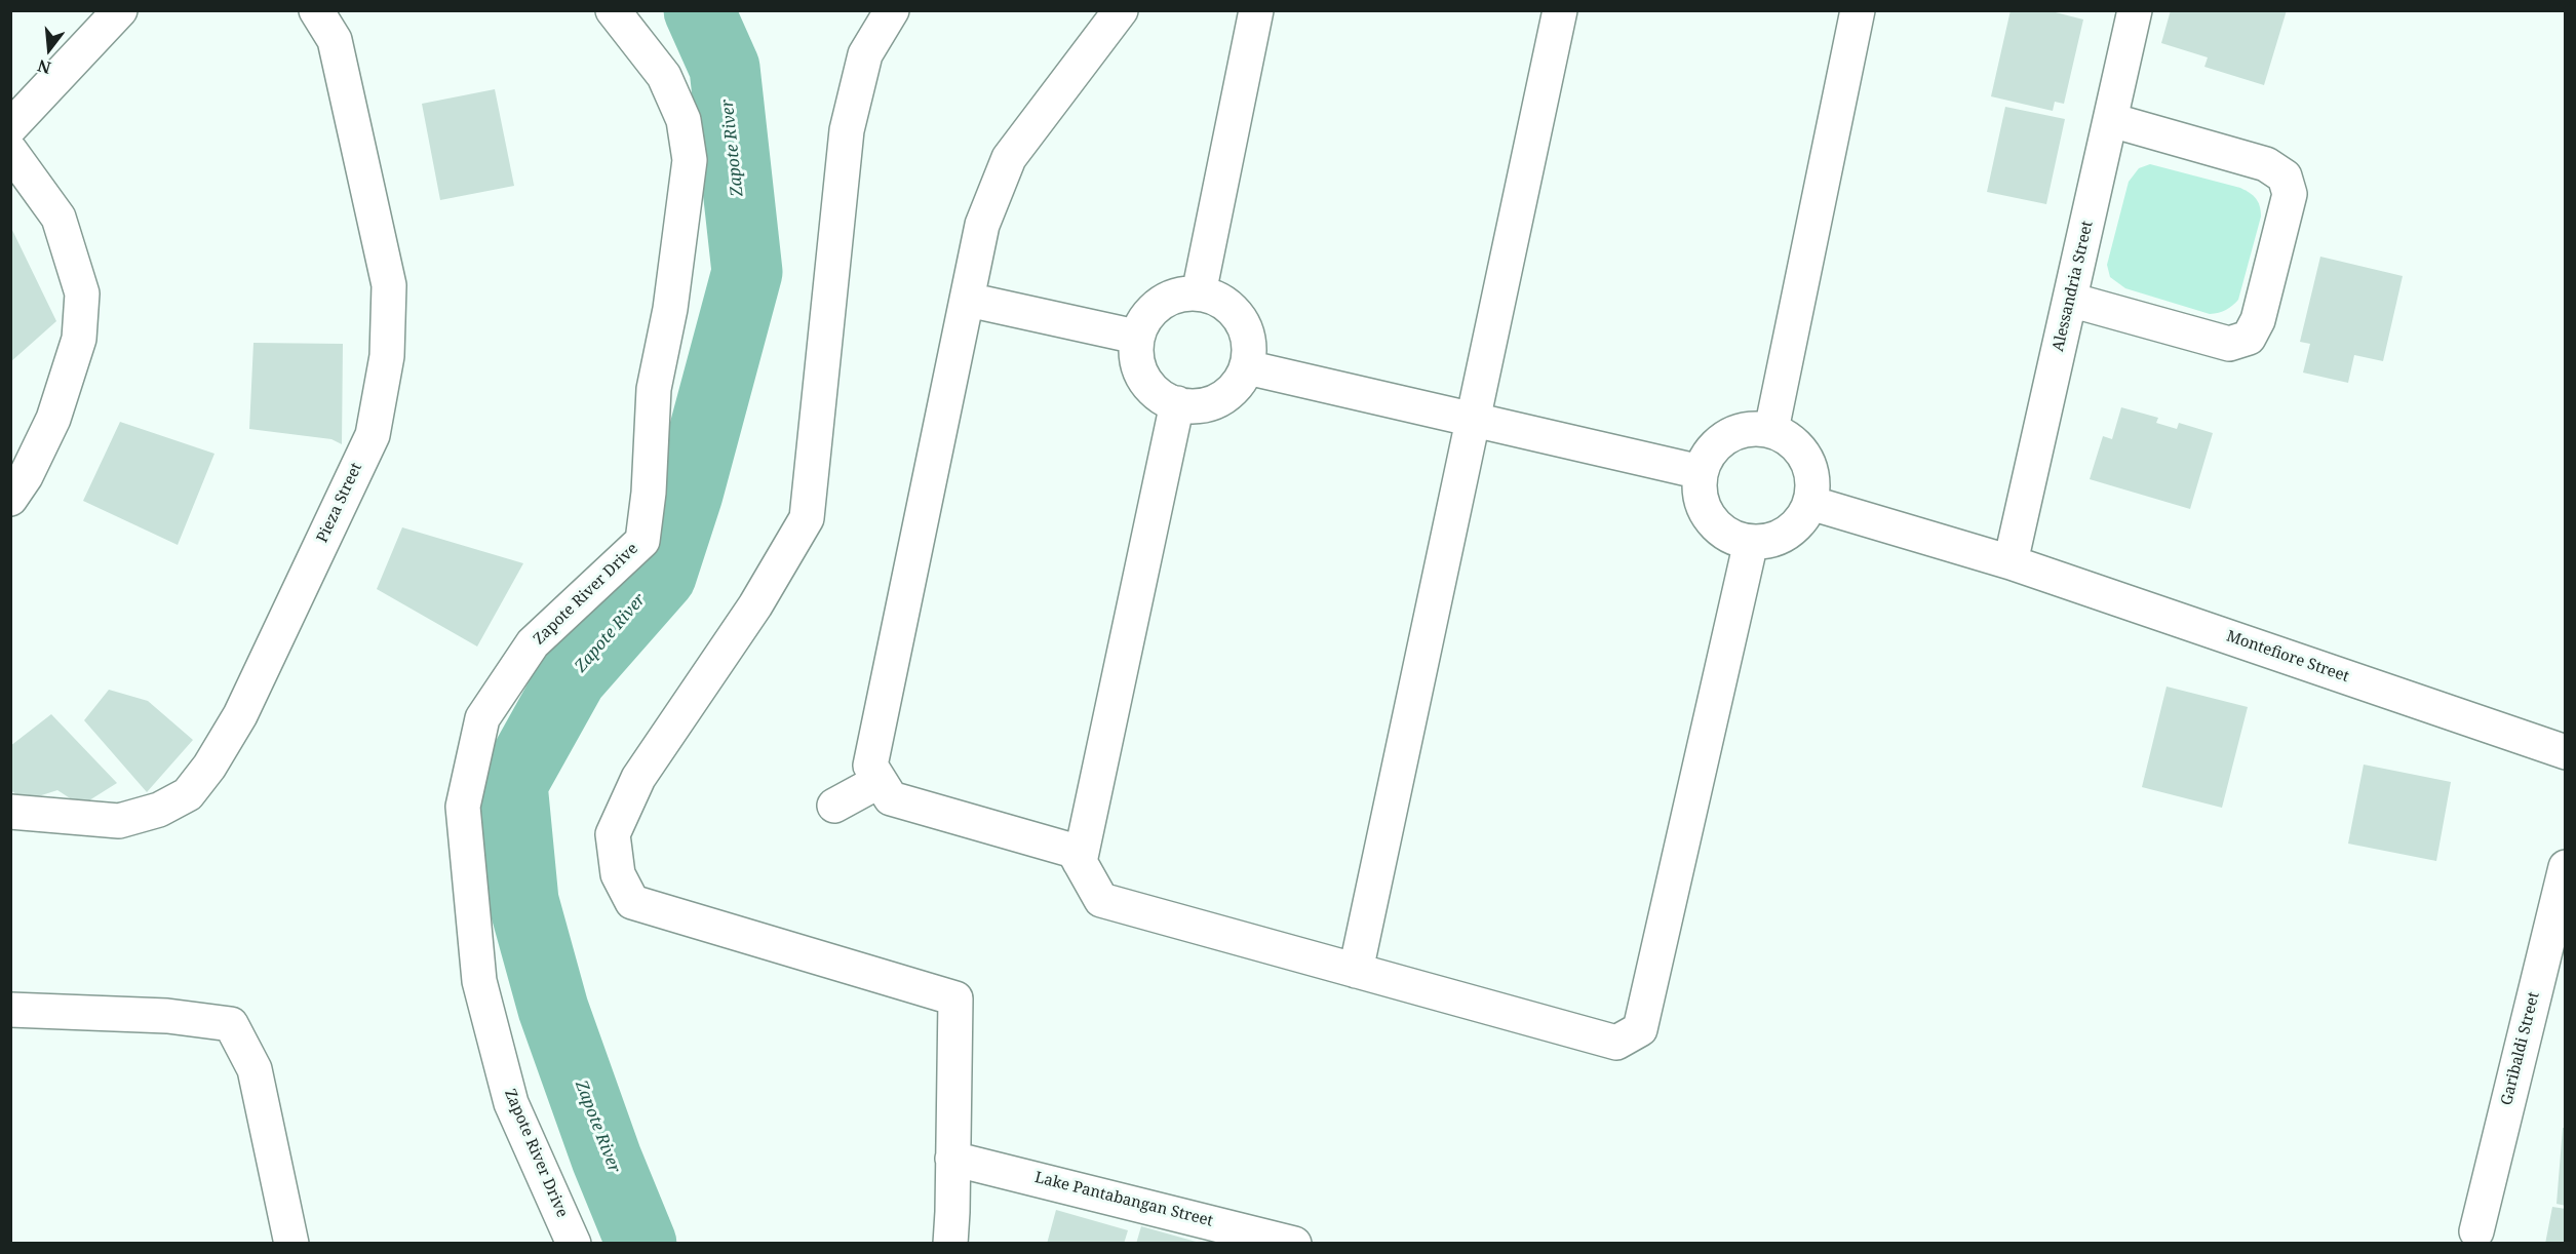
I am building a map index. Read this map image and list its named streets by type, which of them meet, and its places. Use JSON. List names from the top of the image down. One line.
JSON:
{"streets":{"street":["Alessandria Street","Pieza Street","Zapote River Drive","Montefiore Street","Garibaldi Street","Lake Pantabangan Street"]},"crossings":[["Alessandria Street","Montefiore Street"]],"water":["Zapote River"],"north":"bottom"}
